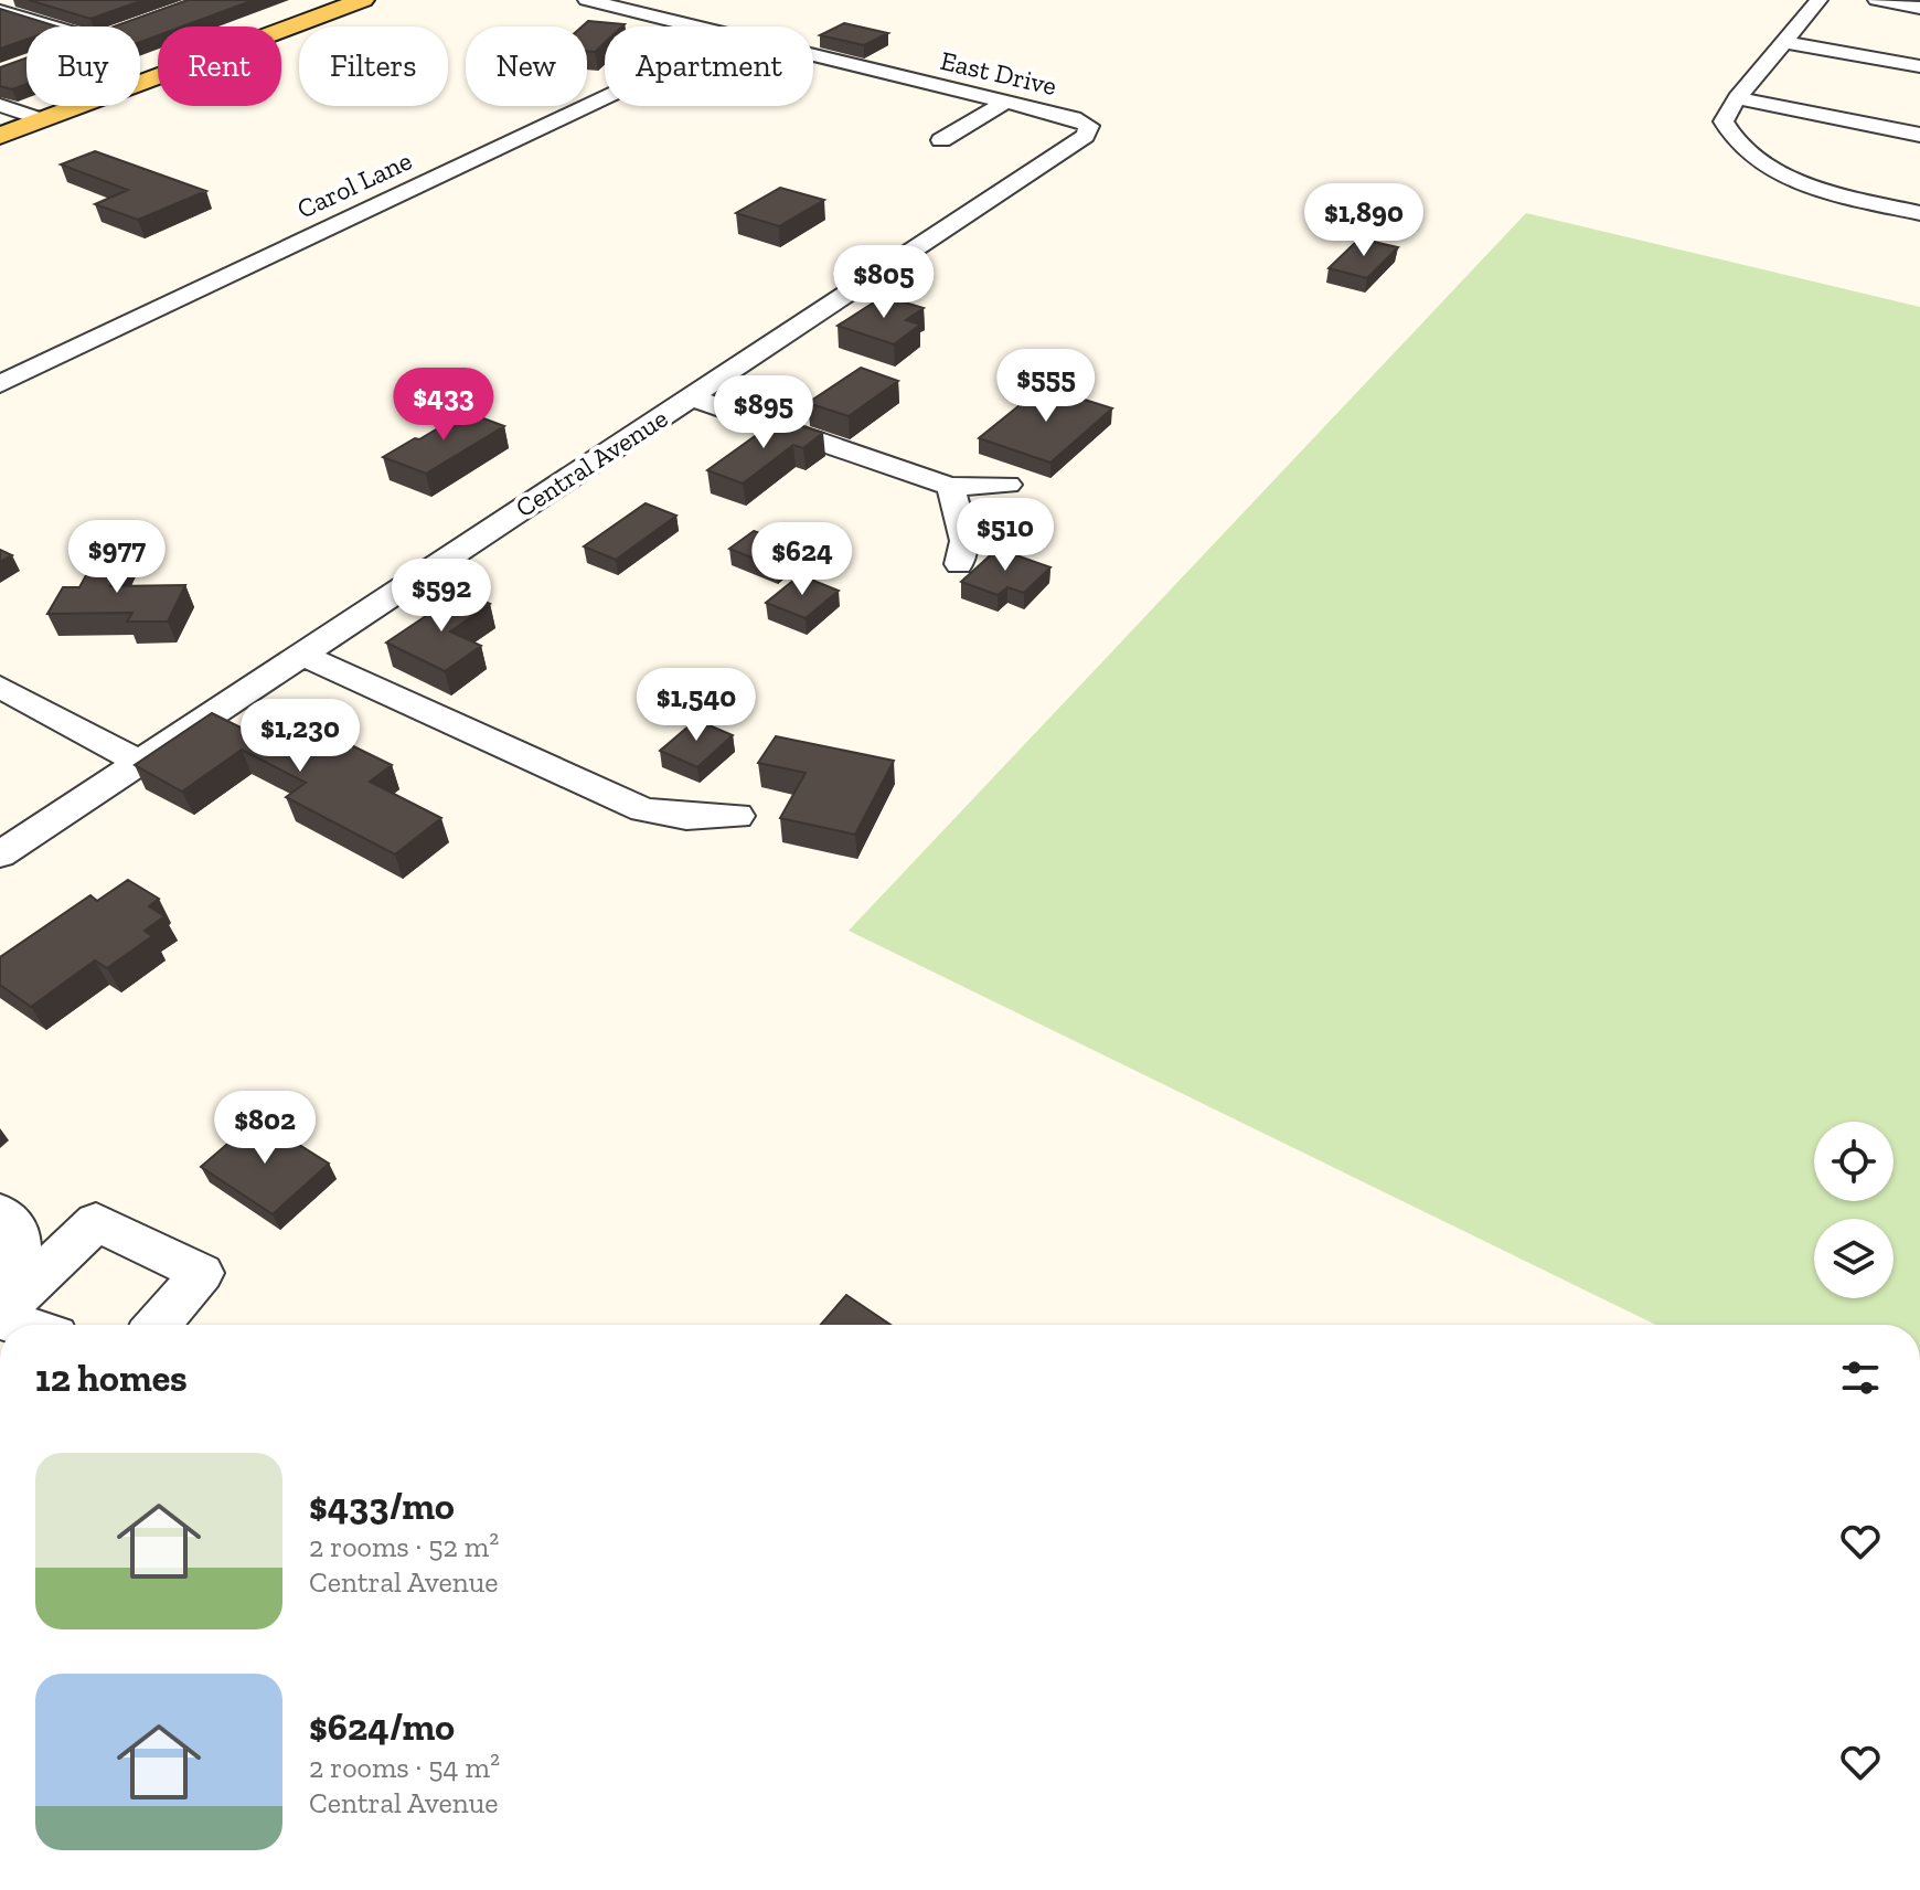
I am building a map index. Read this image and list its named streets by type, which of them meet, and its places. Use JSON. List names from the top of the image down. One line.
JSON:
{"streets":{"street":["East Drive","Carol Lane","Central Avenue"]},"crossings":[["East Drive","Central Avenue"]],"page":{"chip":["Buy","Rent","Filters","New","Apartment"],"price":["$1,890","$805","$555","$433","$895","$510","$977","$624","$592","$1,540","$1,230","$802"],"heading":"12 homes","list":[{"name":"$433/mo","note":"2 rooms · 52 m² · Central Avenue"},{"name":"$624/mo","note":"2 rooms · 54 m² · Central Avenue"}]}}
